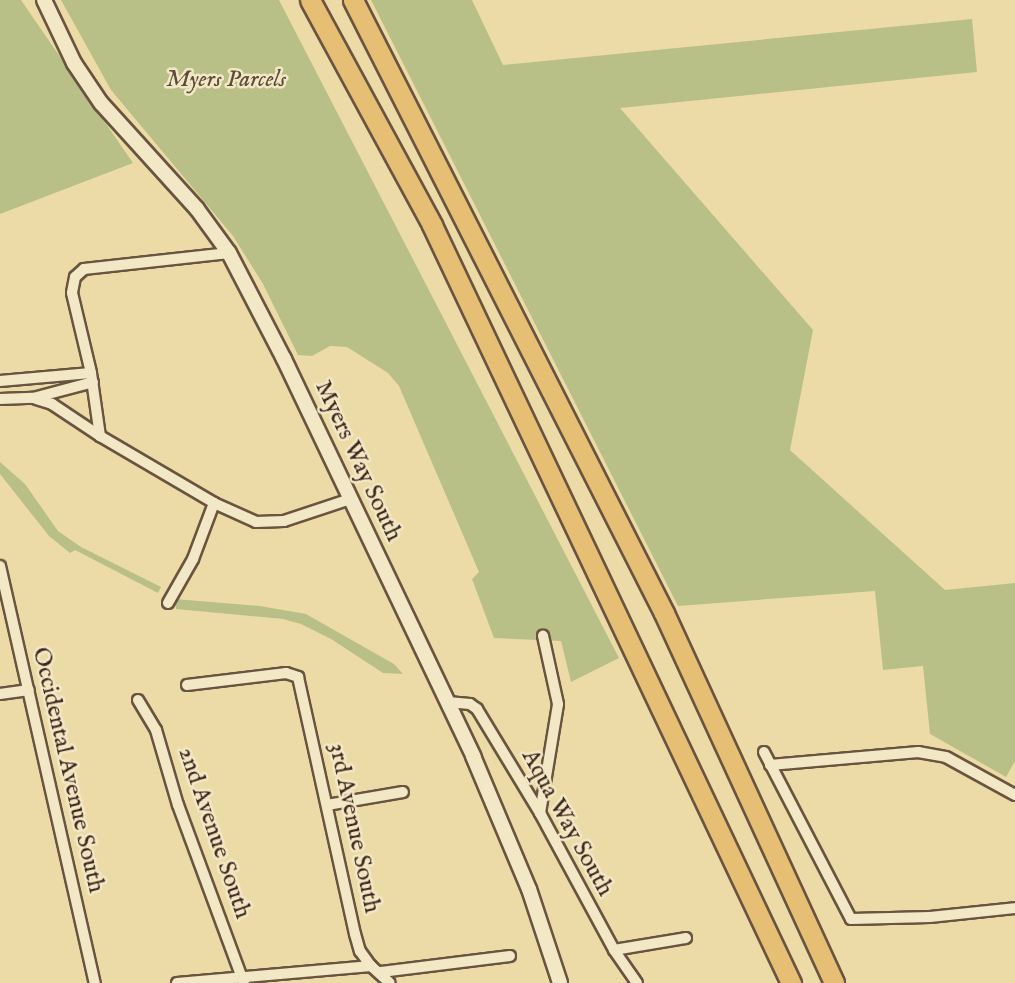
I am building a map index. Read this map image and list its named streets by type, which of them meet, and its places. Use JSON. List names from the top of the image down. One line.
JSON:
{"streets":{"main road":["Myers Way South"],"street":["Occidental Avenue South","Aqua Way South","3rd Avenue South","2nd Avenue South"]},"crossings":[["Myers Way South","Aqua Way South"]],"parks":["Myers Parcels"]}
